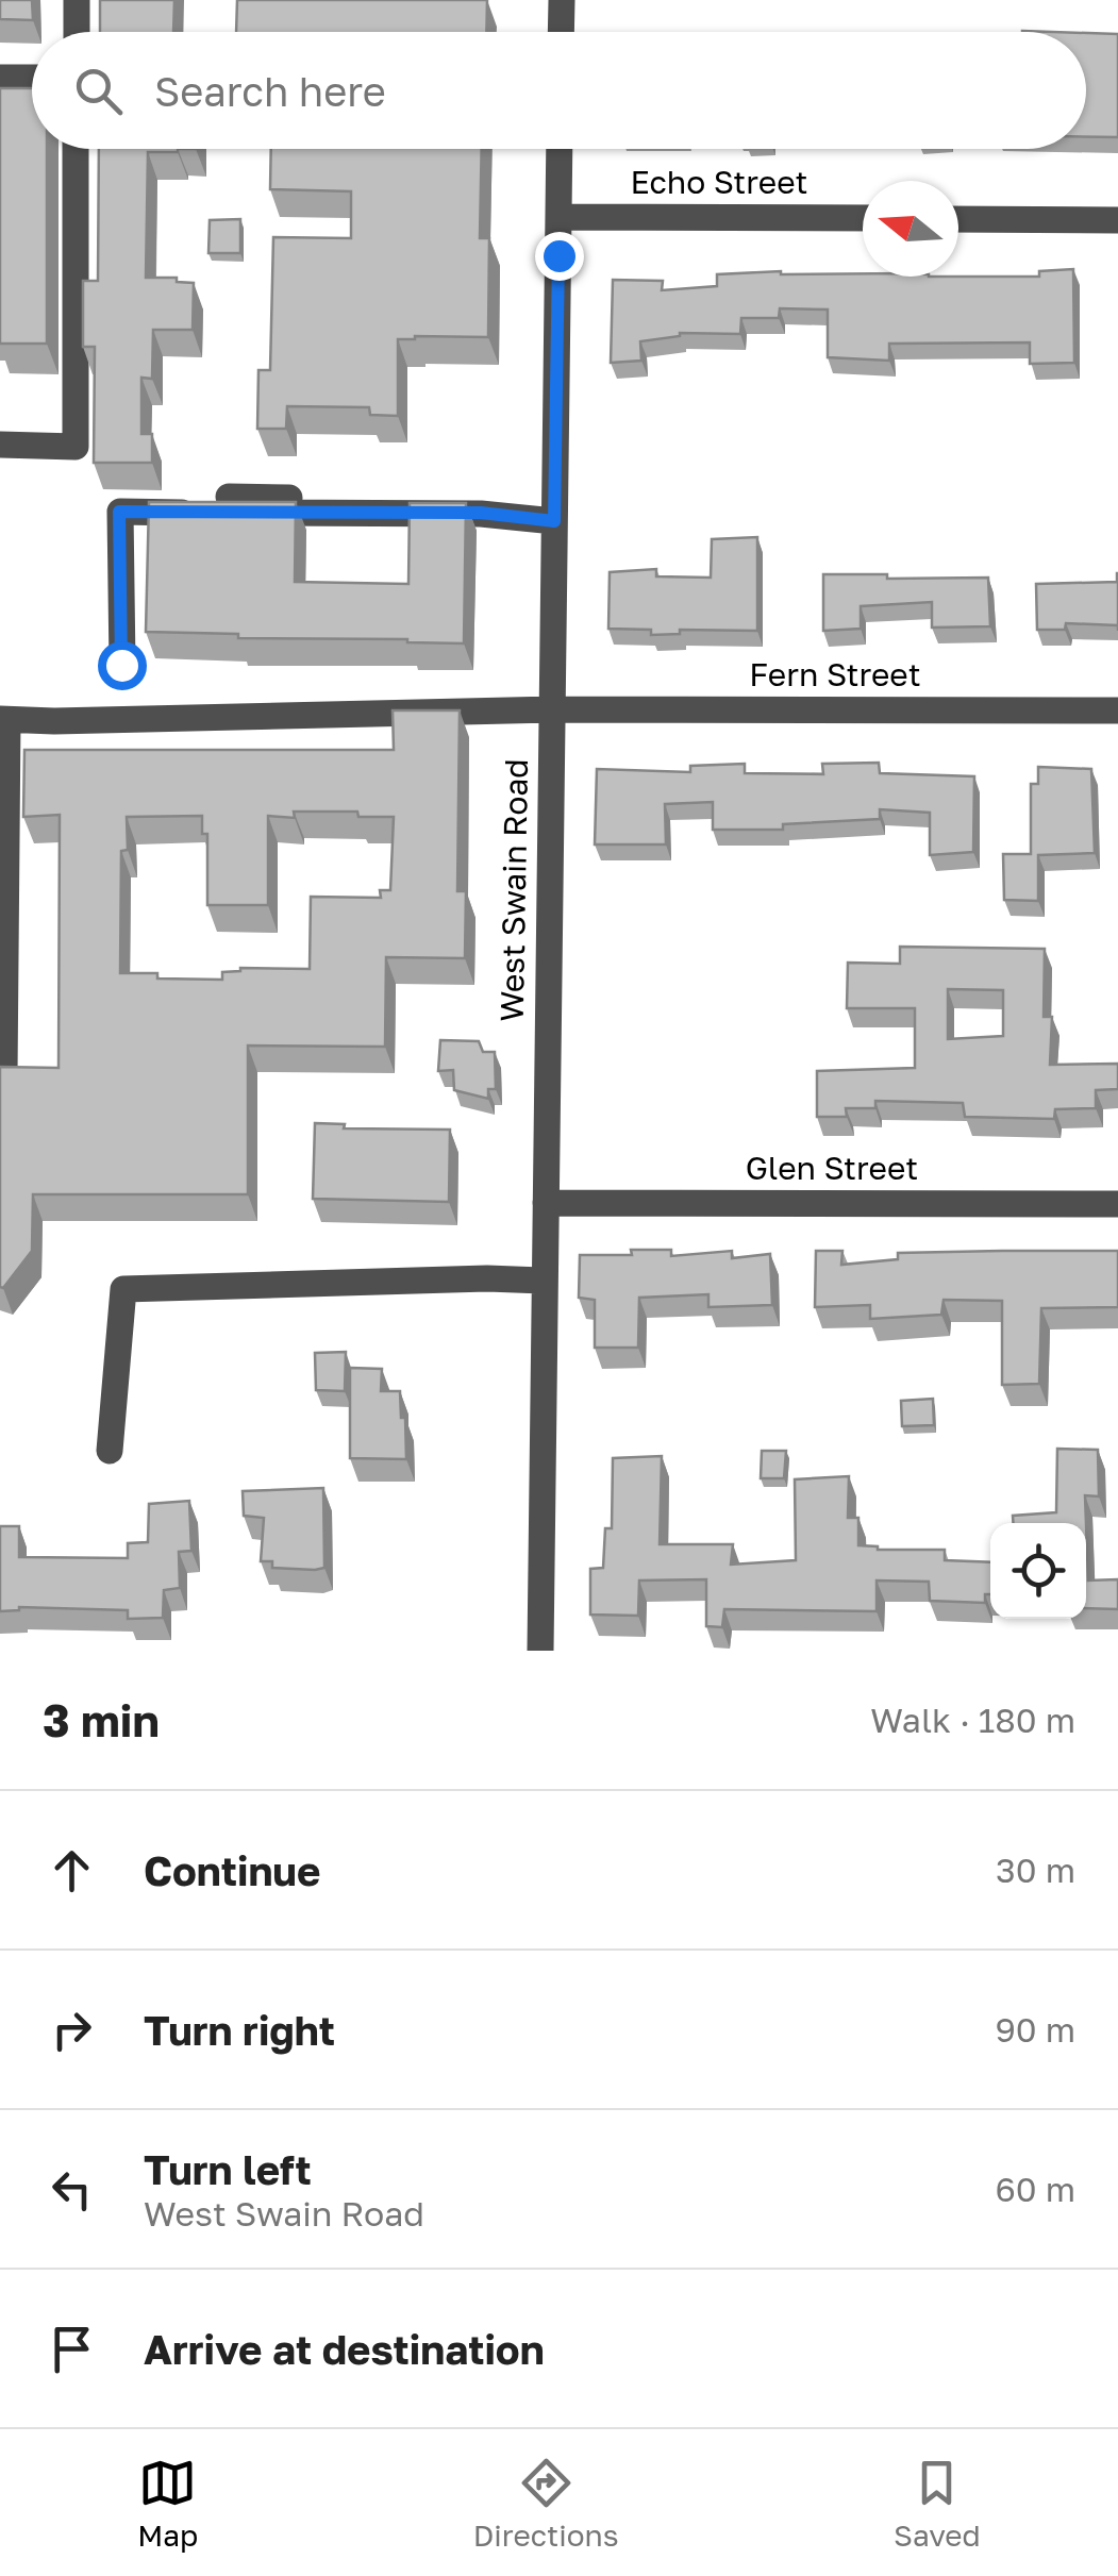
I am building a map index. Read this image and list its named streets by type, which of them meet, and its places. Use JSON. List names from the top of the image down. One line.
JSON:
{"streets":{"street":["Echo Street","Fern Street","West Swain Road","Glen Street"]},"crossings":[["Echo Street","West Swain Road"],["Fern Street","West Swain Road"],["West Swain Road","Glen Street"]],"north":"left","page":{"search":"Search here","heading":["3 min","Walk · 180 m"],"list":[["Continue","30 m"],["Turn right","90 m"],["Turn left","West Swain Road","60 m"],"Arrive at destination"],"nav":["Map","Directions","Saved"]}}
